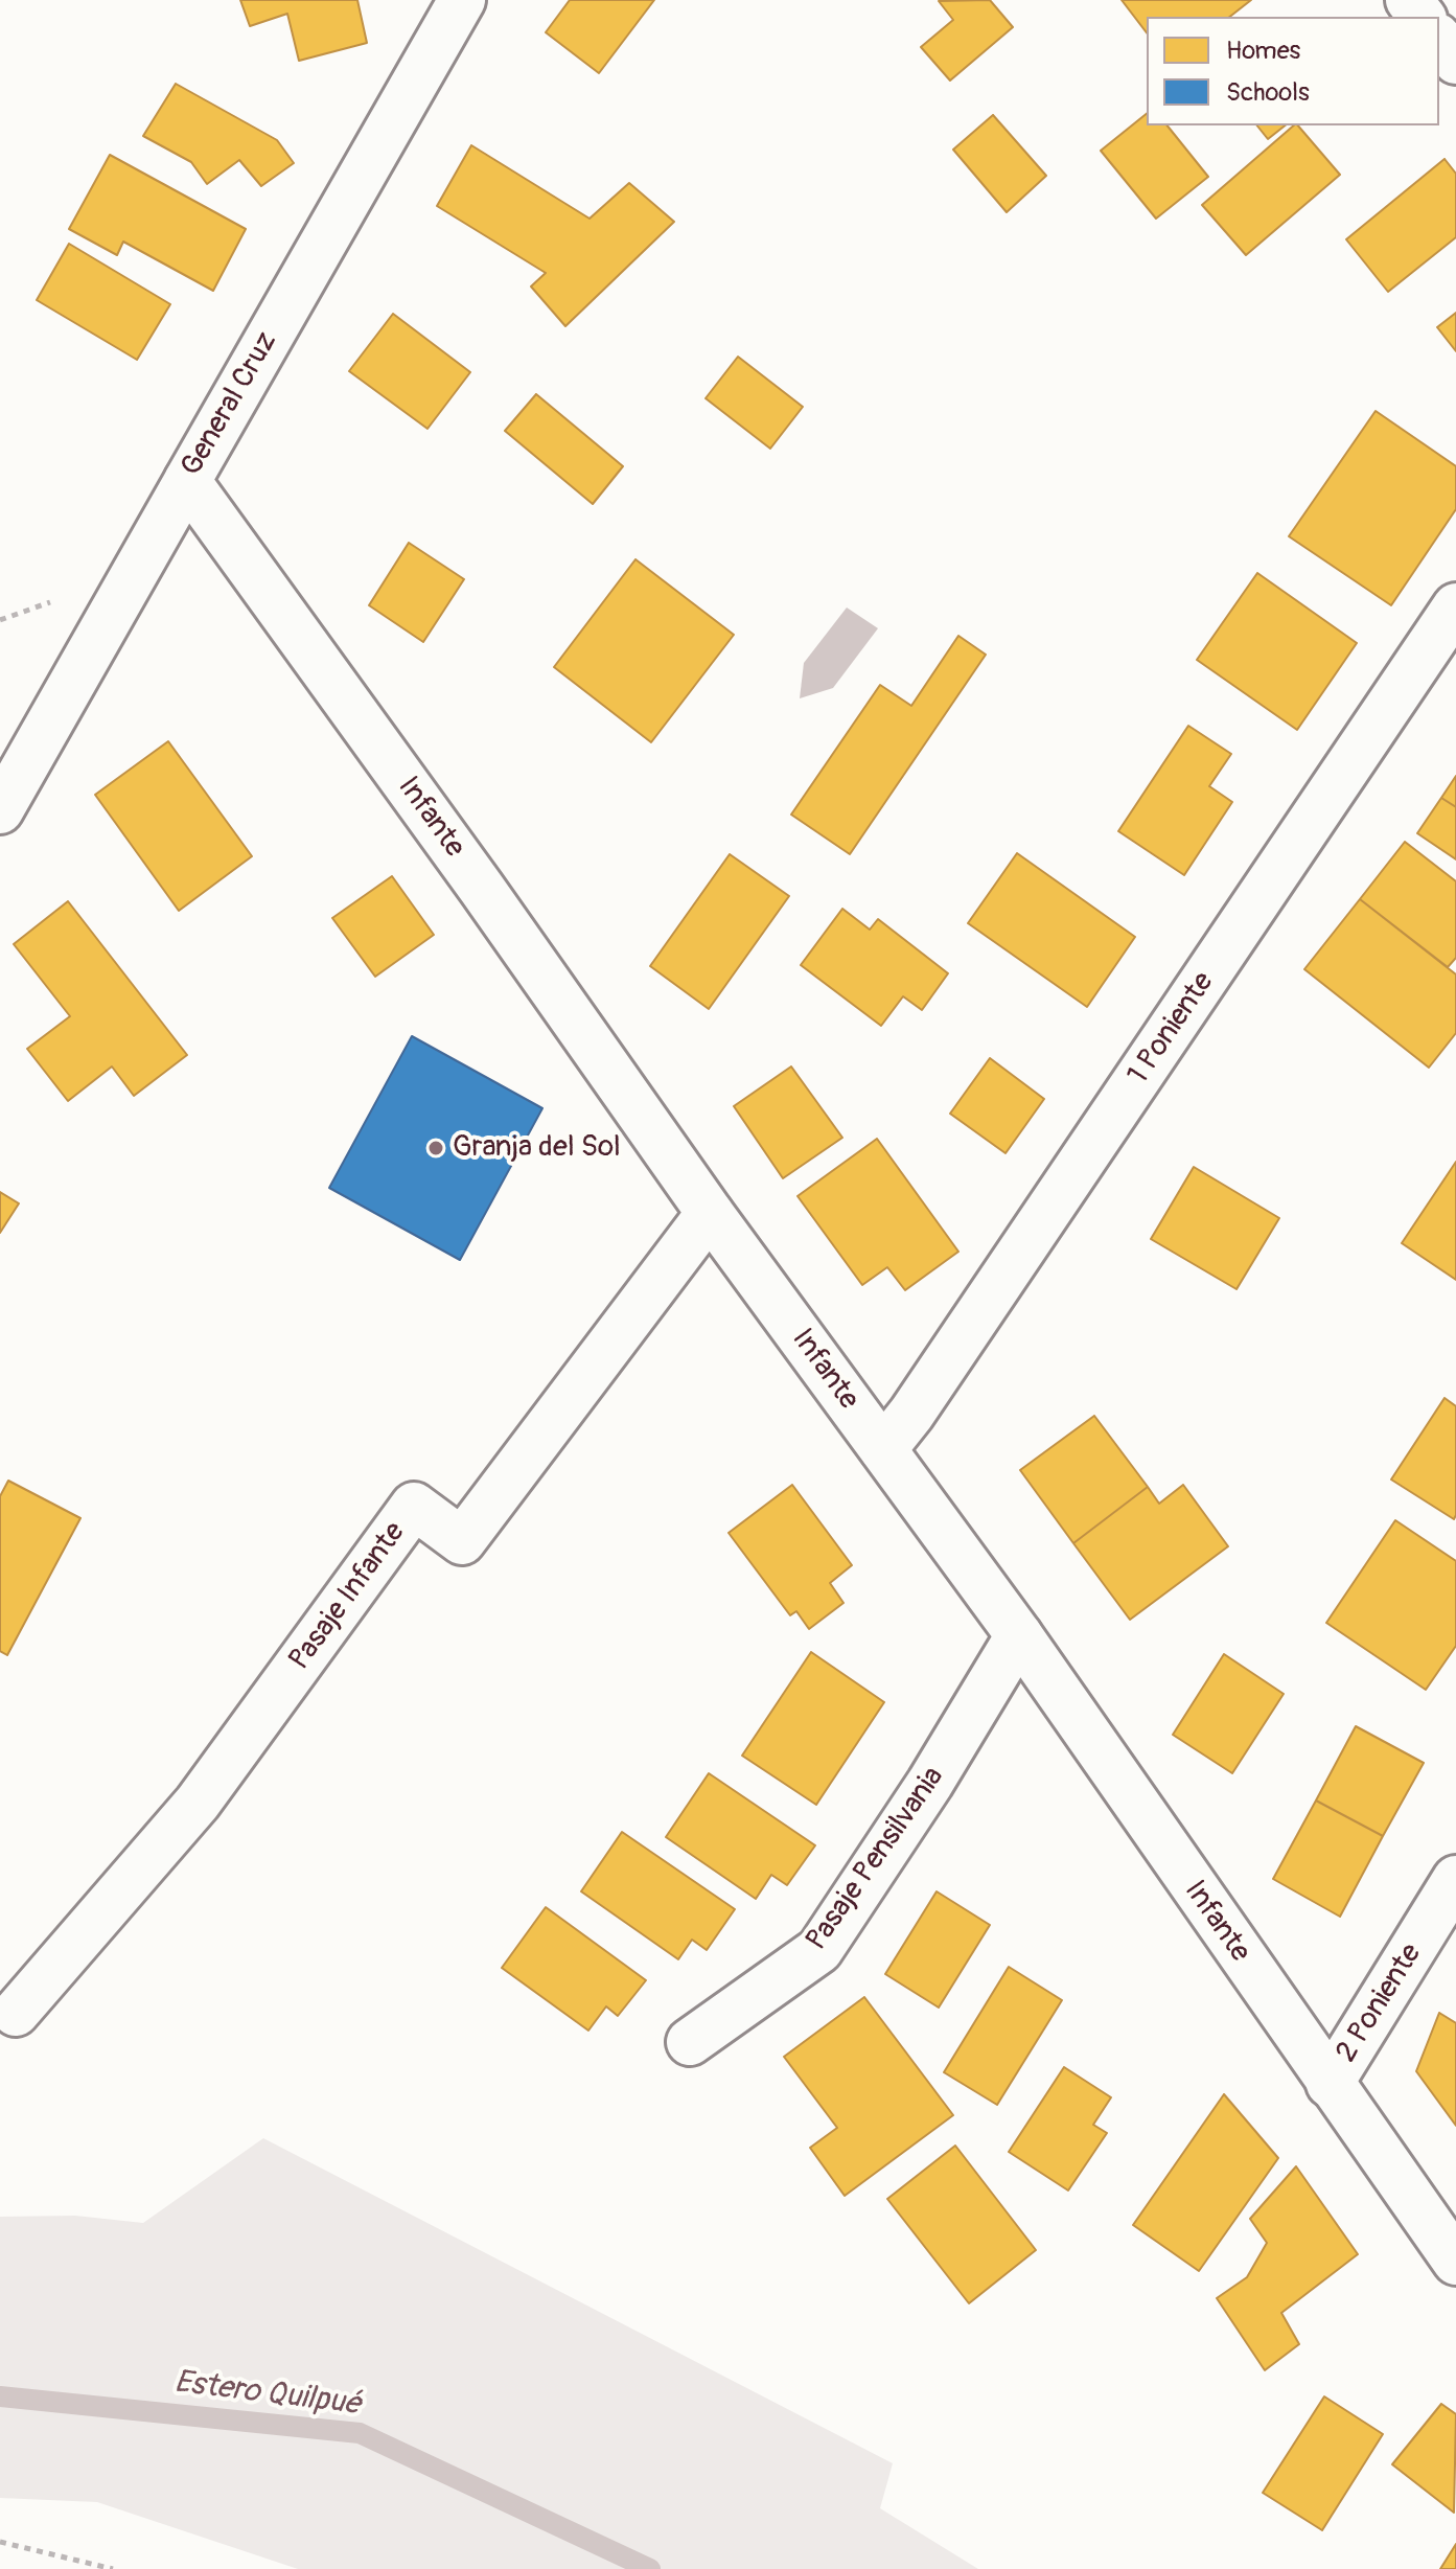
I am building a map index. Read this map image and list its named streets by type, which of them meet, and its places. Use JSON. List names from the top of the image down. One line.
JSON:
{"streets":{"street":["General Cruz","Infante","1 Poniente","Pasaje Infante","Pasaje Pensilvania","2 Poniente"]},"crossings":[["General Cruz","Infante"],["Infante","1 Poniente"],["Infante","Pasaje Infante"],["Infante","Pasaje Pensilvania"],["Infante","2 Poniente"]],"water":["Estero Quilpué"],"places":["Granja del Sol"],"legend":["Homes","Schools"]}
